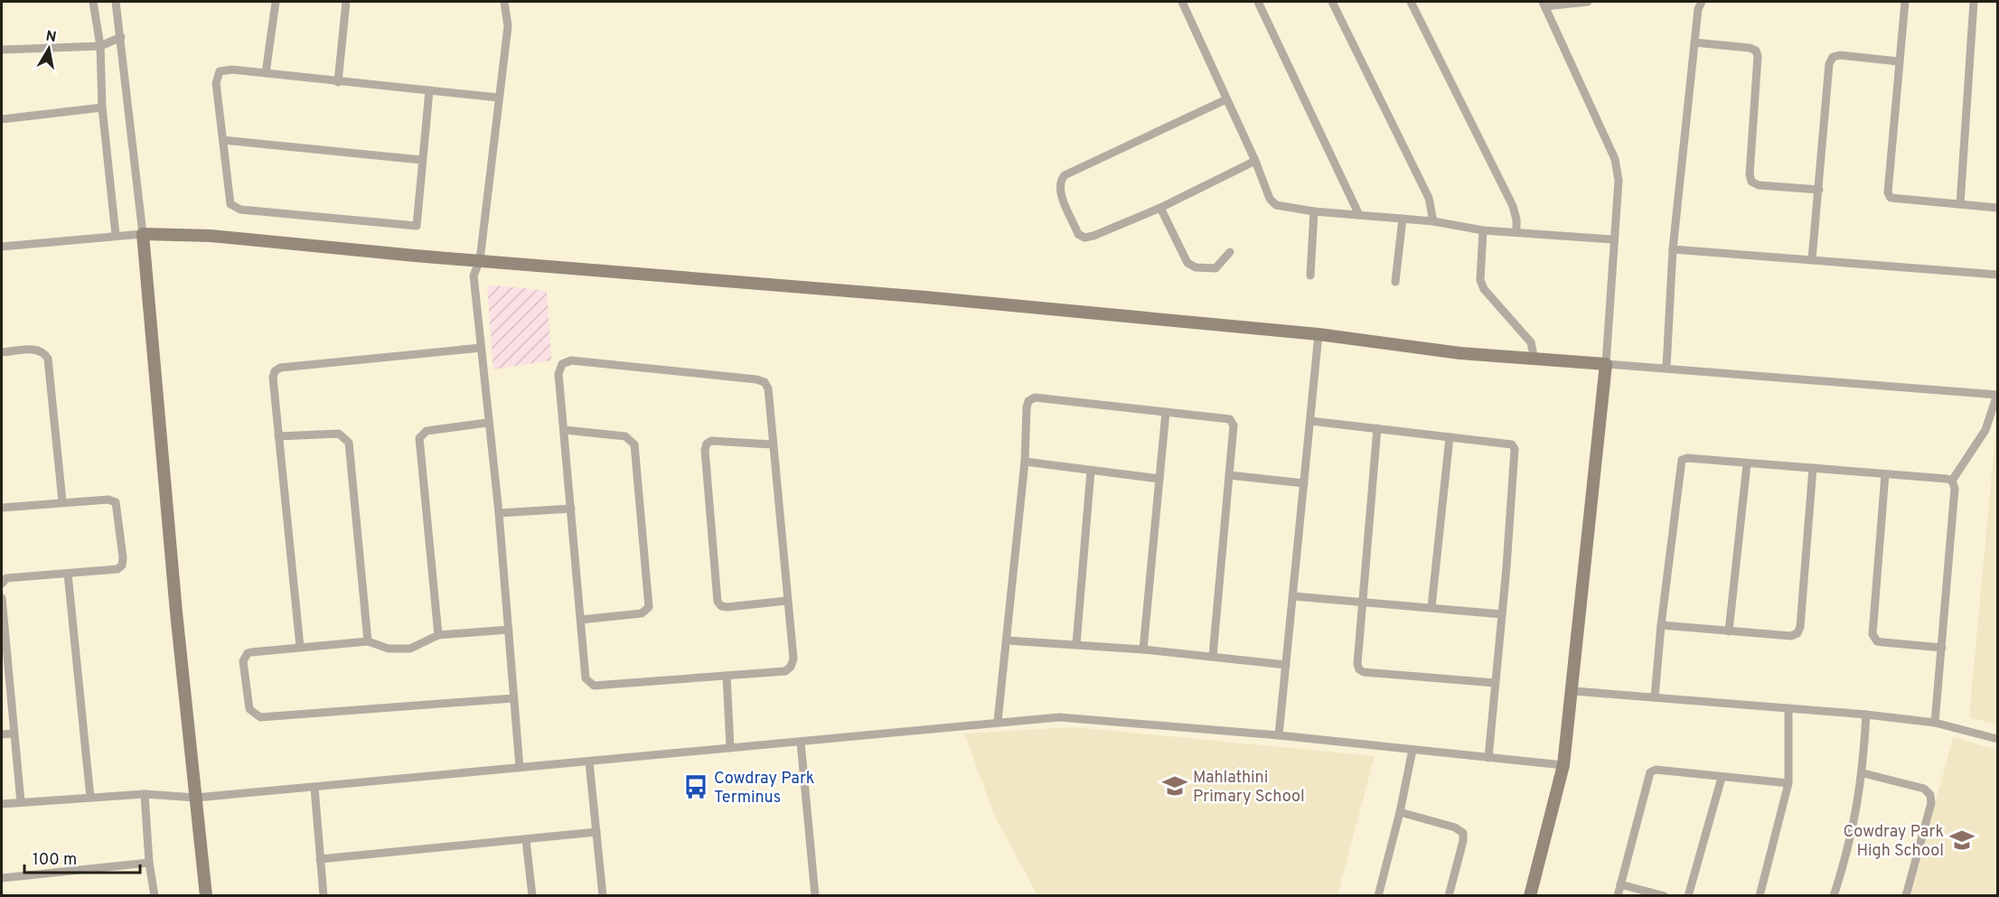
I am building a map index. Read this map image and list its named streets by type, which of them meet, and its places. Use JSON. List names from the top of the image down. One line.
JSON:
{"places":{"school or university":["Mahlathini Primary School","Cowdray Park High School"],"bus stop":["Cowdray Park Terminus"]},"scale_bar":"100 m","north":"top"}
